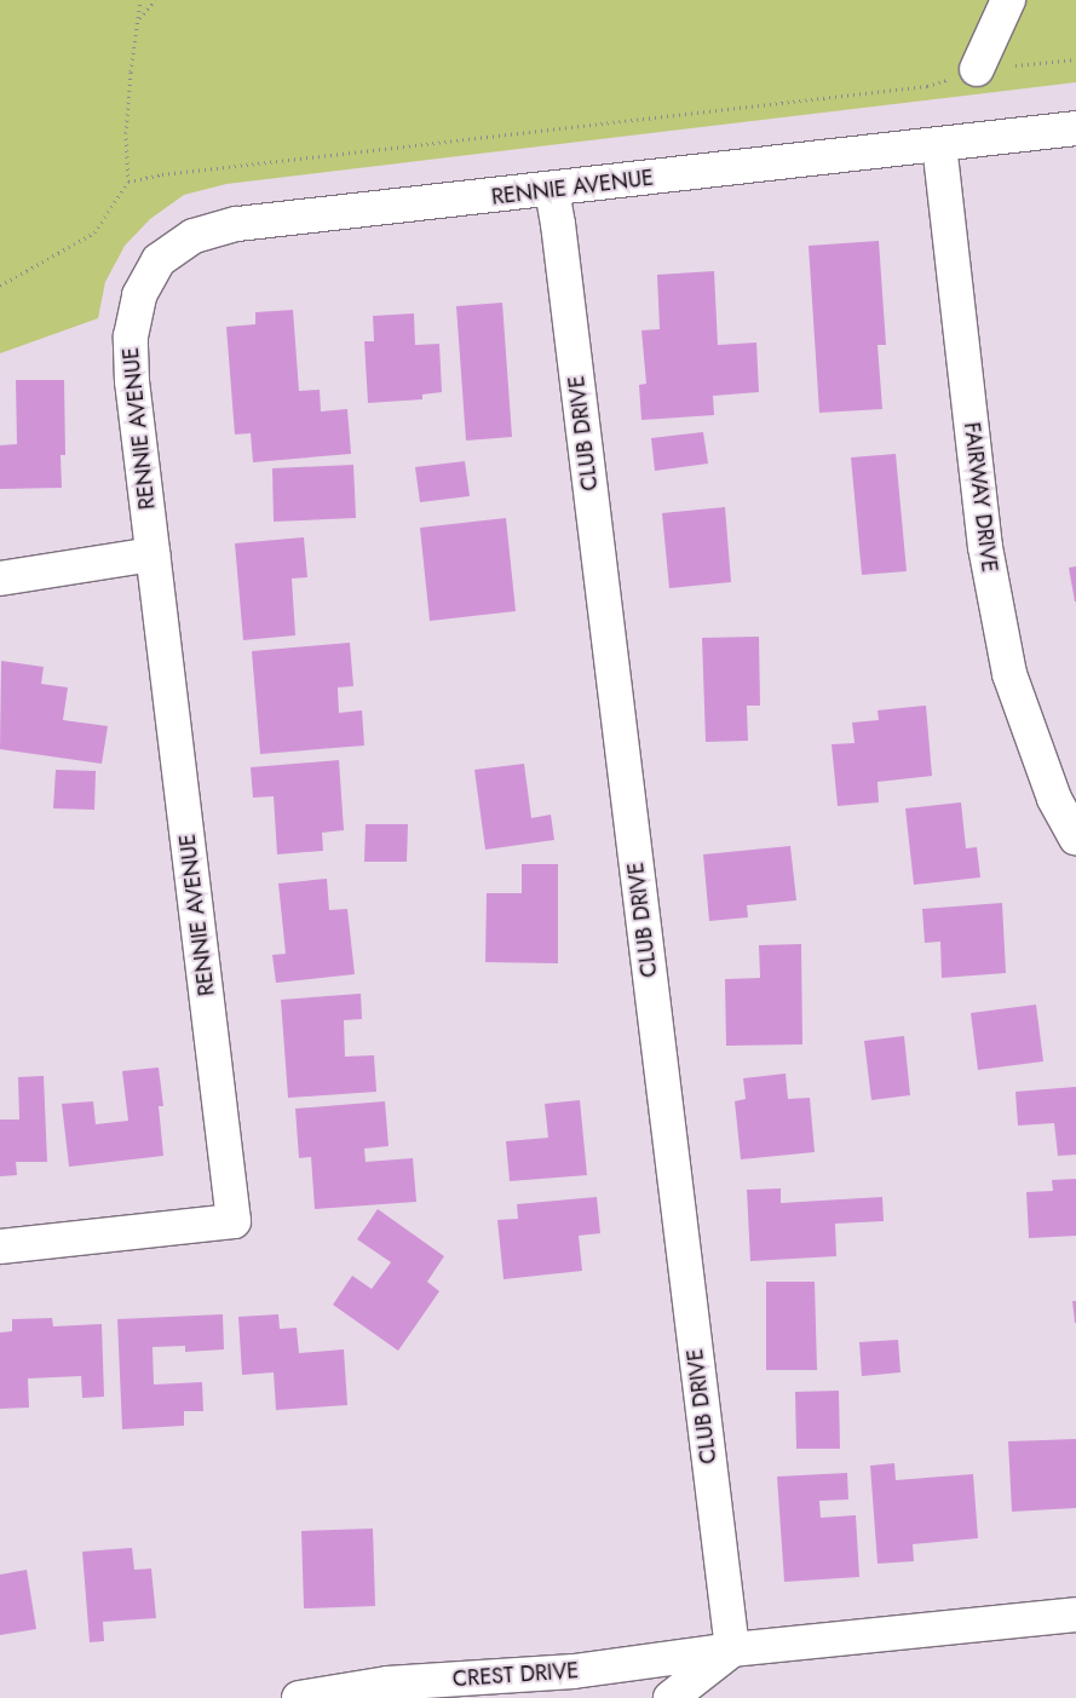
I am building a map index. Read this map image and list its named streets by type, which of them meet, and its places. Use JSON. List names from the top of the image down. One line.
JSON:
{"streets":{"street":["RENNIE AVENUE","CLUB DRIVE","FAIRWAY DRIVE","CREST DRIVE"]},"crossings":[["RENNIE AVENUE","CLUB DRIVE"],["RENNIE AVENUE","FAIRWAY DRIVE"],["CLUB DRIVE","CREST DRIVE"]]}
